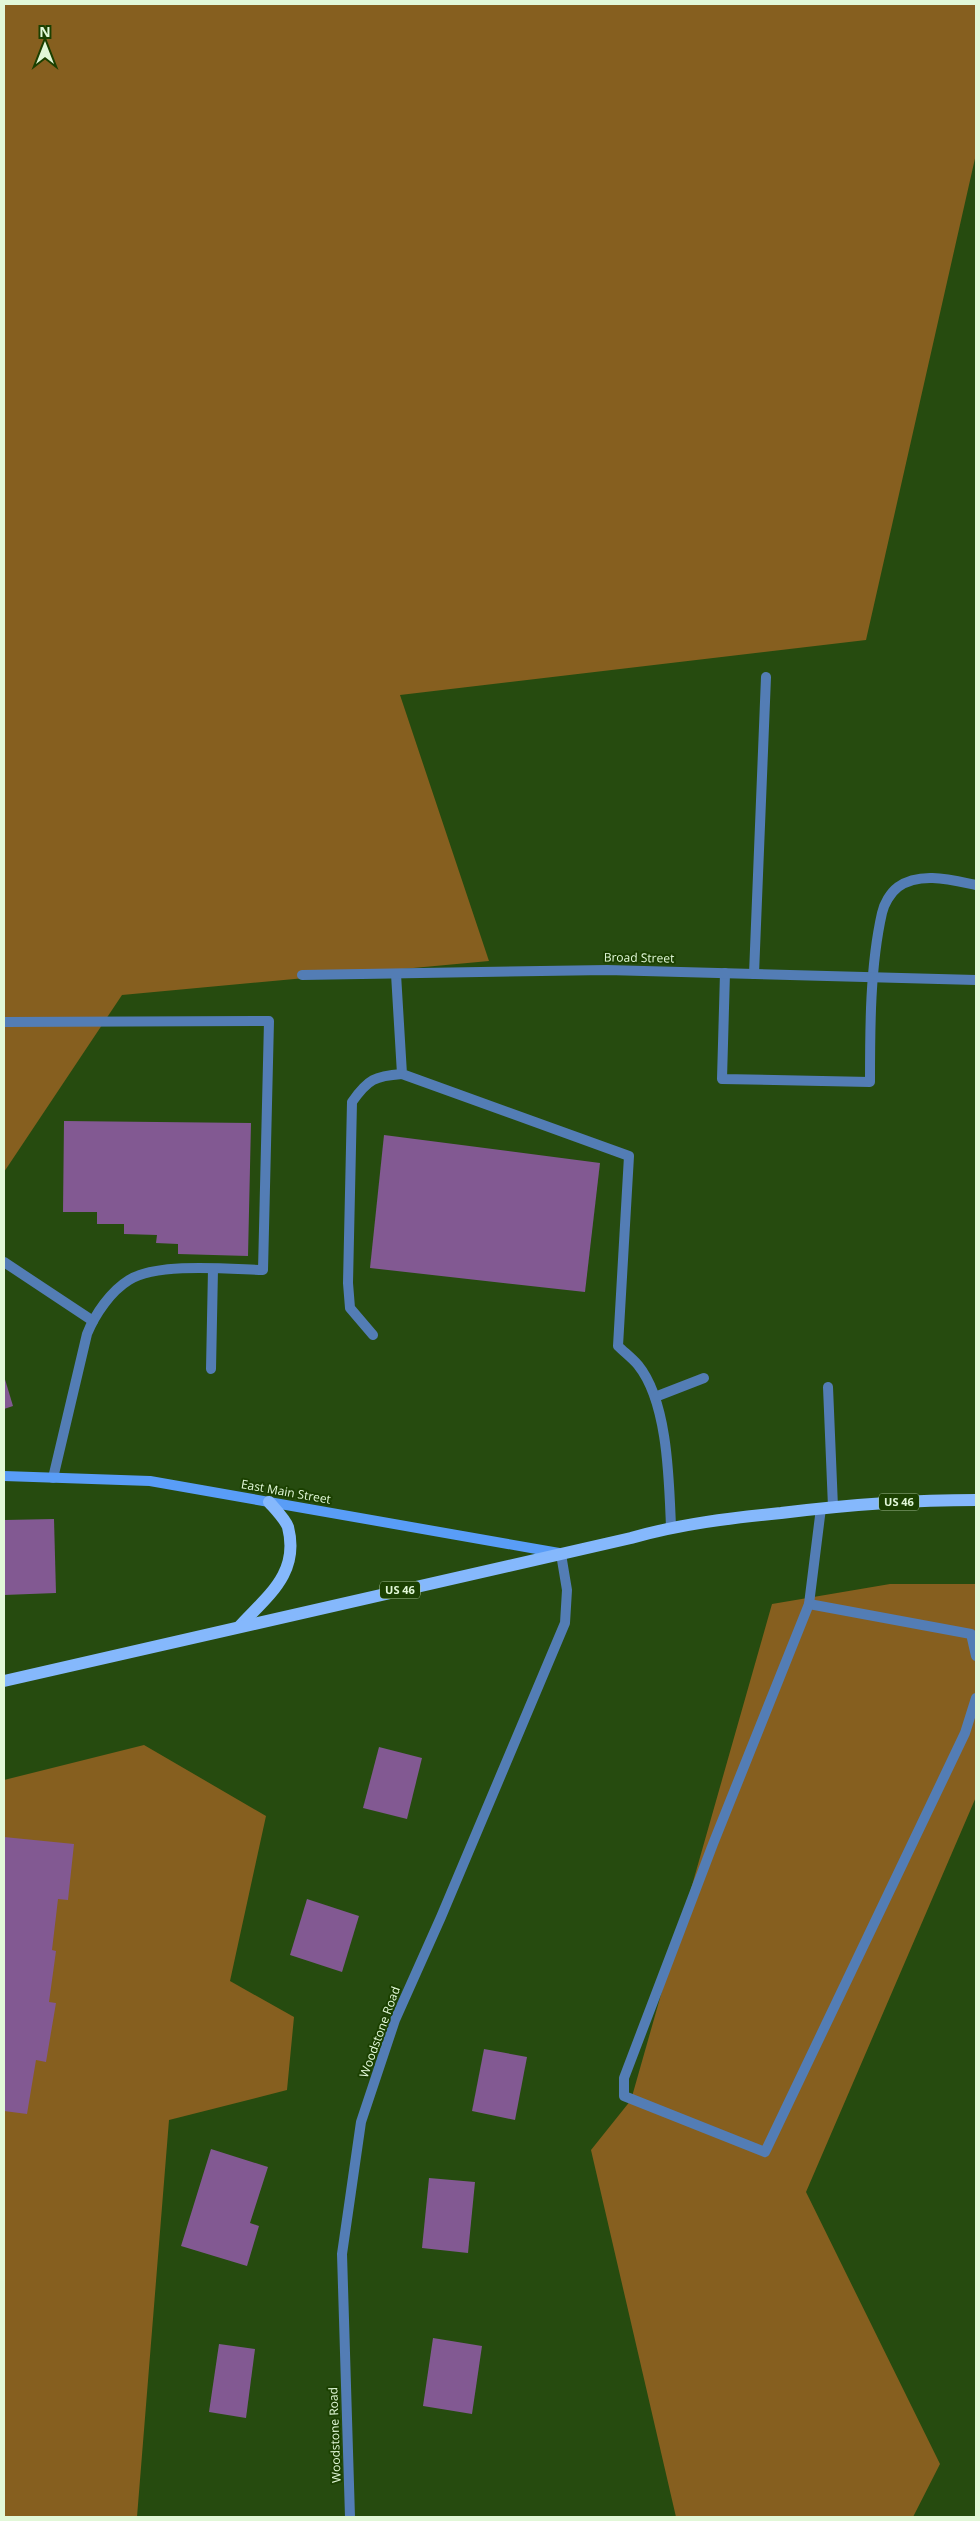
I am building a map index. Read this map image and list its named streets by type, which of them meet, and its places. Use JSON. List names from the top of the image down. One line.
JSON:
{"streets":{"main road":["US 46"],"street":["Broad Street","East Main Street","Woodstone Road"]},"crossings":[["East Main Street","US 46"],["East Main Street","Woodstone Road"],["US 46","Woodstone Road"]],"north":"top"}
